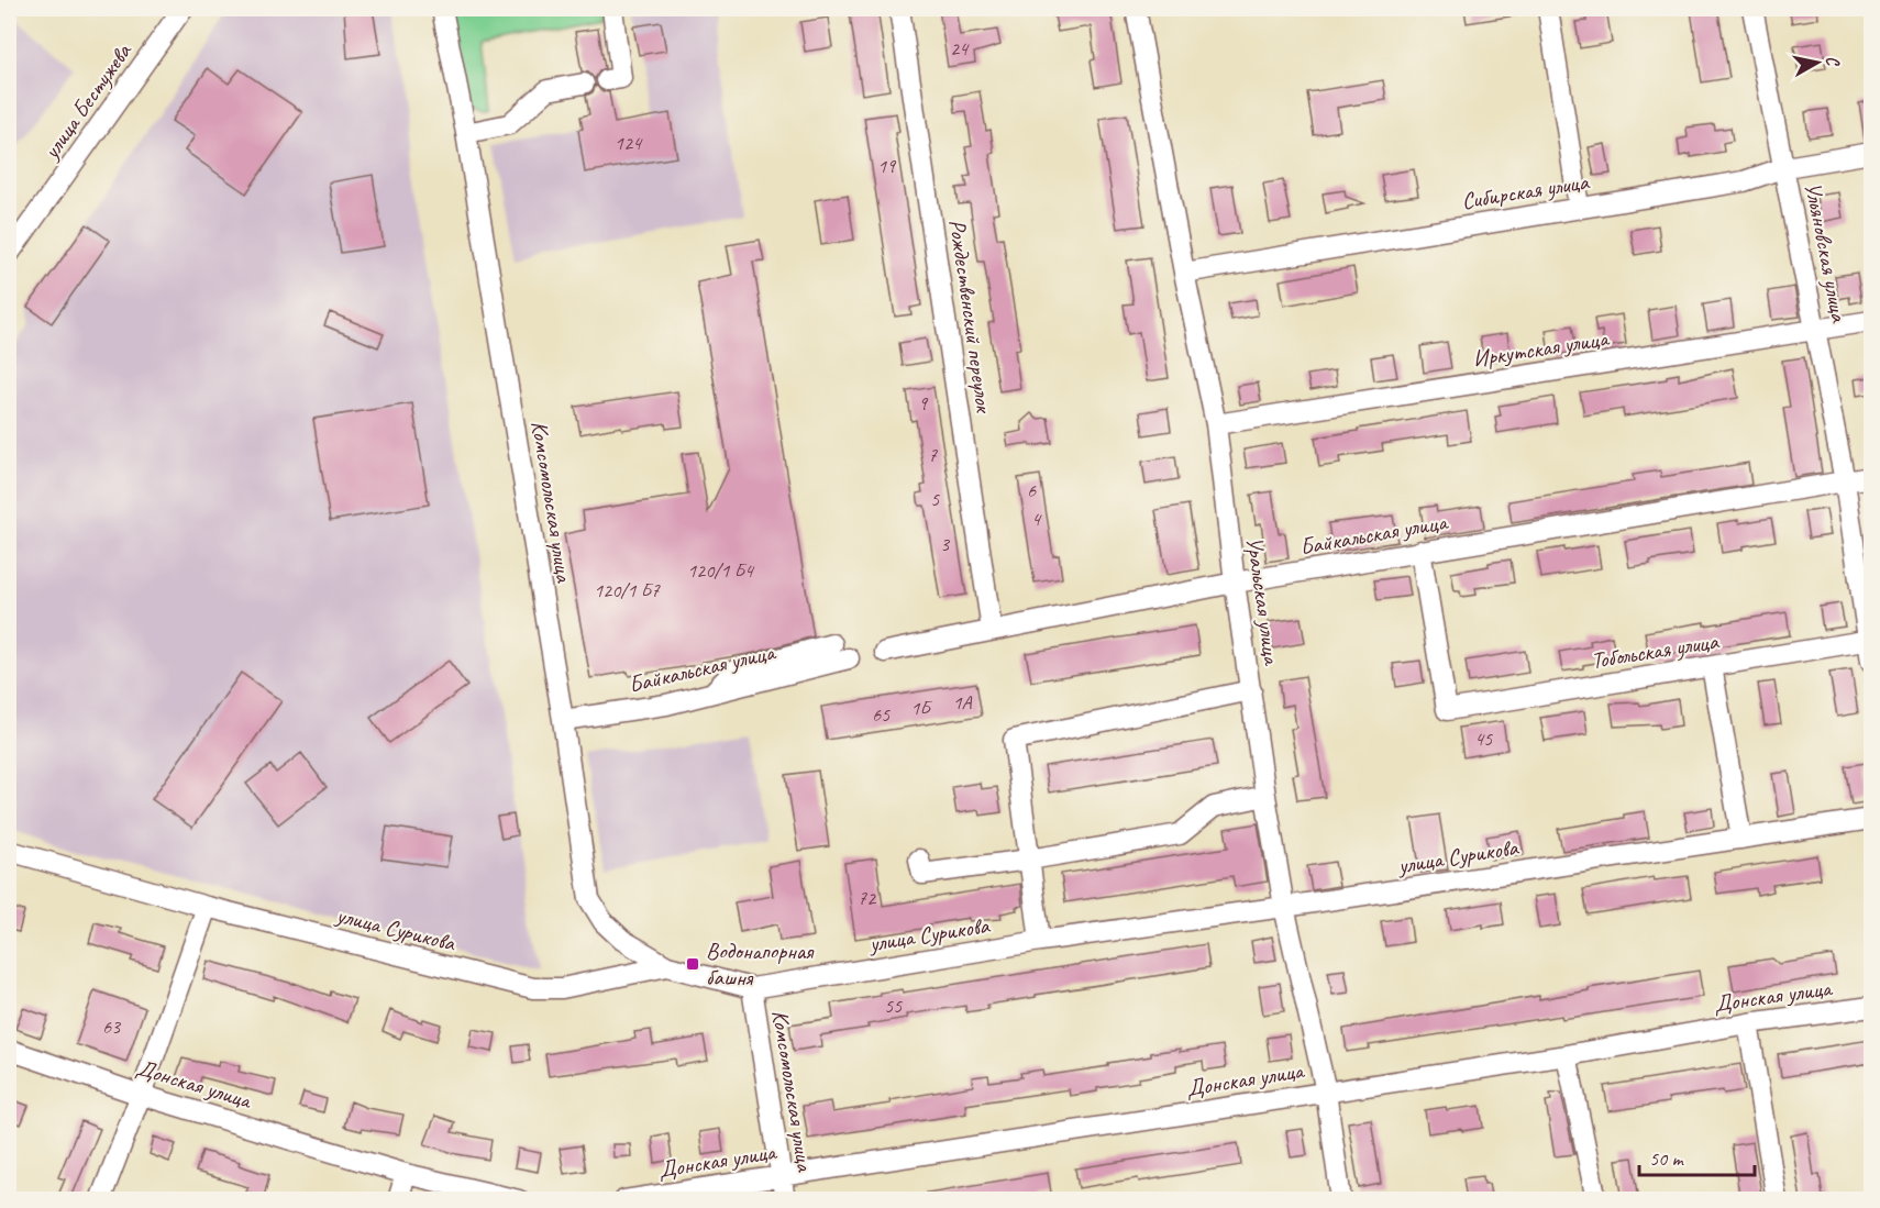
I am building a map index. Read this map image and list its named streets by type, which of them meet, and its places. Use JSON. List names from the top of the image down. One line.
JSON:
{"streets":{"street":["улица Бестужева","Сибирская улица","Ульяновская улица","Рождественский переулок","Иркутская улица","Комсомольская улица","Байкальская улица","Уральская улица","Тобольская улица","улица Сурикова","Донская улица"]},"crossings":[["Сибирская улица","Ульяновская улица"],["Сибирская улица","Уральская улица"],["Ульяновская улица","Иркутская улица"],["Ульяновская улица","Байкальская улица"],["Ульяновская улица","Тобольская улица"],["Рождественский переулок","Байкальская улица"],["Иркутская улица","Уральская улица"],["Комсомольская улица","Байкальская улица"],["Комсомольская улица","улица Сурикова"],["Комсомольская улица","Донская улица"],["Байкальская улица","Уральская улица"],["Байкальская улица","Тобольская улица"],["Уральская улица","улица Сурикова"],["Уральская улица","Донская улица"]],"places":{"transit":["Водонапорная башня"]},"house_numbers":["24","124","19","9","7","6","5","4","3","120/1 Б4","120/1 Б7","1А","1Б","65","45","72","55","63"],"scale_bar":"50 m","north":"right"}
